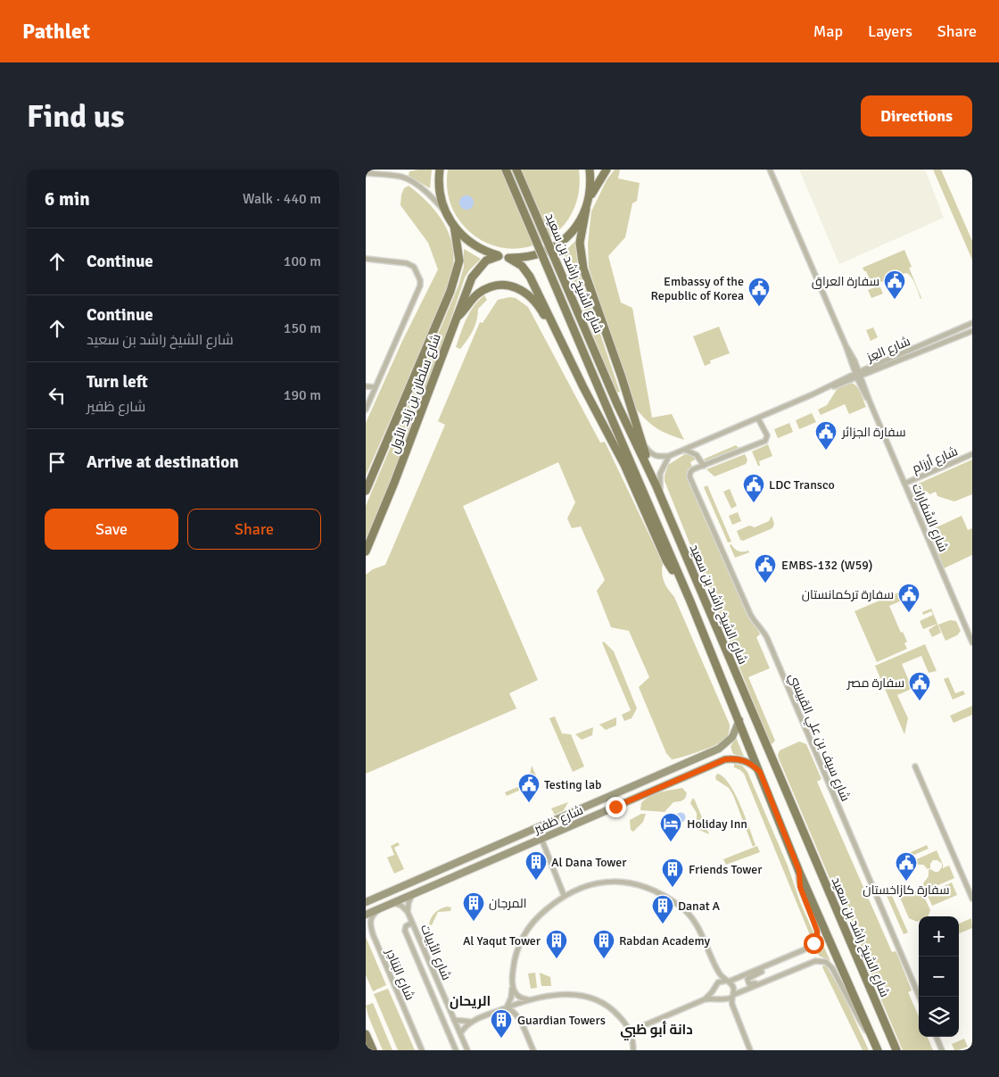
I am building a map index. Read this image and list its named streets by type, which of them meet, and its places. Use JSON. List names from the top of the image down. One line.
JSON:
{"streets":{"main road":["شارع الشيخ راشد بن سعيد","شارع سلطان بن زايد الأول","شارع ظفير"],"street":["شارع العِز","شارع أرزام","شارع السَّفارات","شارع سيف بن علي القبيسي","شارع الأبيات","شارع البَنادِر"]},"crossings":[["شارع الشيخ راشد بن سعيد","شارع ظفير"],["شارع العِز","شارع السَّفارات"],["شارع العِز","شارع سيف بن علي القبيسي"],["شارع أرزام","شارع السَّفارات"],["شارع ظفير","شارع البَنادِر"]],"districts":["الريحان","دانة أبو ظبي"],"places":{"public building":["سفارة العراق","Embassy of the Republic of Korea","سفارة الجزائر","LDC Transco","EMBS-132 (W59)","سفارة تركمانستان","سفارة مصر","Testing lab","سفارة كازاخستان"],"hotel":["Holiday Inn"],"building":["Al Dana Tower","Friends Tower","المرجان","Danat A","Al Yaqut Tower","Rabdan Academy","Guardian Towers"]},"page":{"header":"Pathlet","nav":["Map","Layers","Share"],"buttons":["Directions",["Save","Share"]],"title":"Find us","heading":["6 min","Walk · 440 m"],"list":[["Continue","100 m"],["Continue","شارع الشيخ راشد بن سعيد","150 m"],["Turn left","شارع ظفير","190 m"],"Arrive at destination"],"map_buttons":["+","−"]}}
